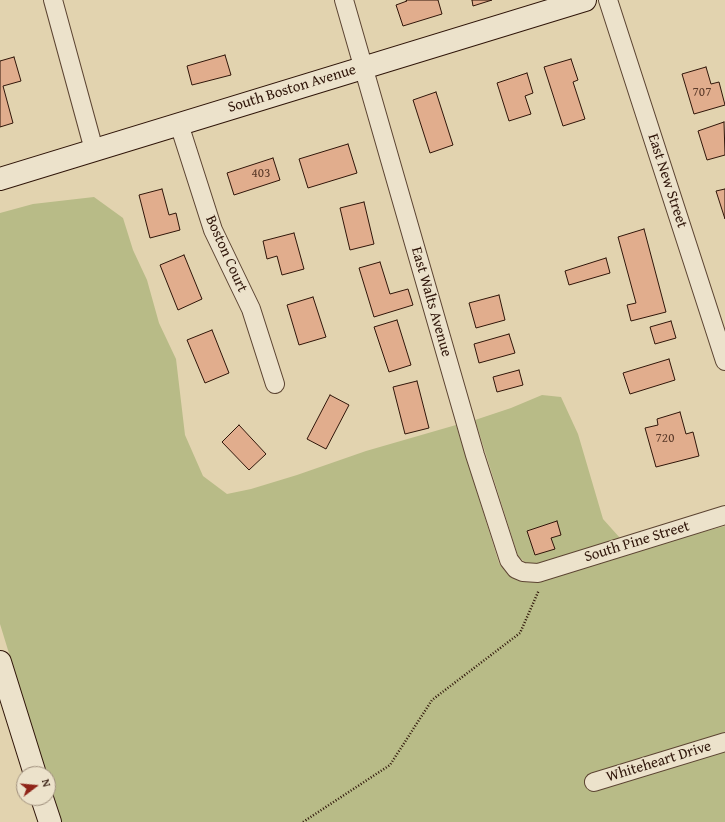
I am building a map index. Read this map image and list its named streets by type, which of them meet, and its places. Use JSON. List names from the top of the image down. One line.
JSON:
{"streets":{"street":["South Boston Avenue","East New Street","Boston Court","East Walts Avenue","South Pine Street","Whiteheart Drive"]},"crossings":[["South Boston Avenue","Boston Court"],["South Boston Avenue","East Walts Avenue"],["East Walts Avenue","South Pine Street"]],"house_numbers":["707","403","720"],"north":"right"}
